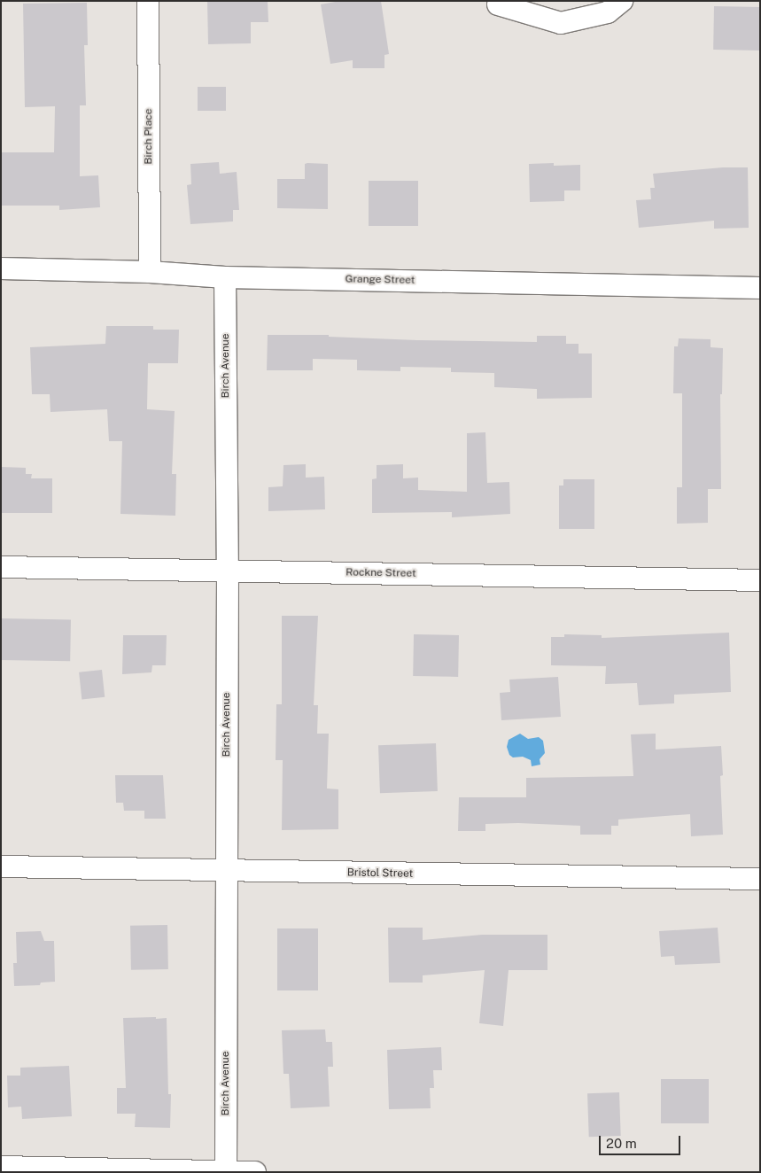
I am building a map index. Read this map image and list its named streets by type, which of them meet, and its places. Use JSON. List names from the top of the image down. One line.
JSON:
{"streets":{"street":["Birch Place","Grange Street","Birch Avenue","Rockne Street","Bristol Street"]},"crossings":[["Birch Place","Grange Street"],["Grange Street","Birch Avenue"],["Birch Avenue","Rockne Street"],["Birch Avenue","Bristol Street"]],"scale_bar":"20 m"}
